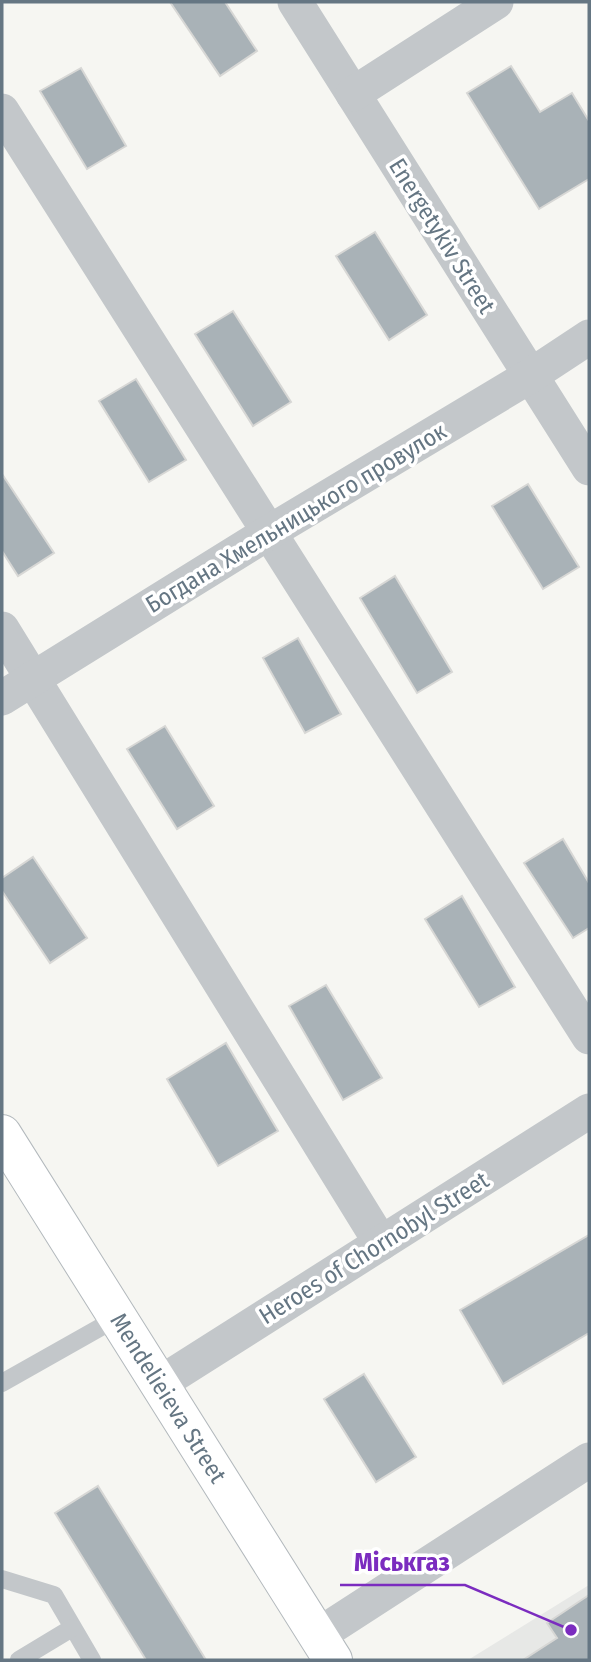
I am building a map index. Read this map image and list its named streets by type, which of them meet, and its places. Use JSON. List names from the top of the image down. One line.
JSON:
{"streets":{"street":["Energetykiv Street","Богдана Хмельницького провулок","Heroes of Chornobyl Street","Mendelieieva Street"]},"crossings":[["Energetykiv Street","Богдана Хмельницького провулок"],["Heroes of Chornobyl Street","Mendelieieva Street"]],"places":["Міськгаз"]}
